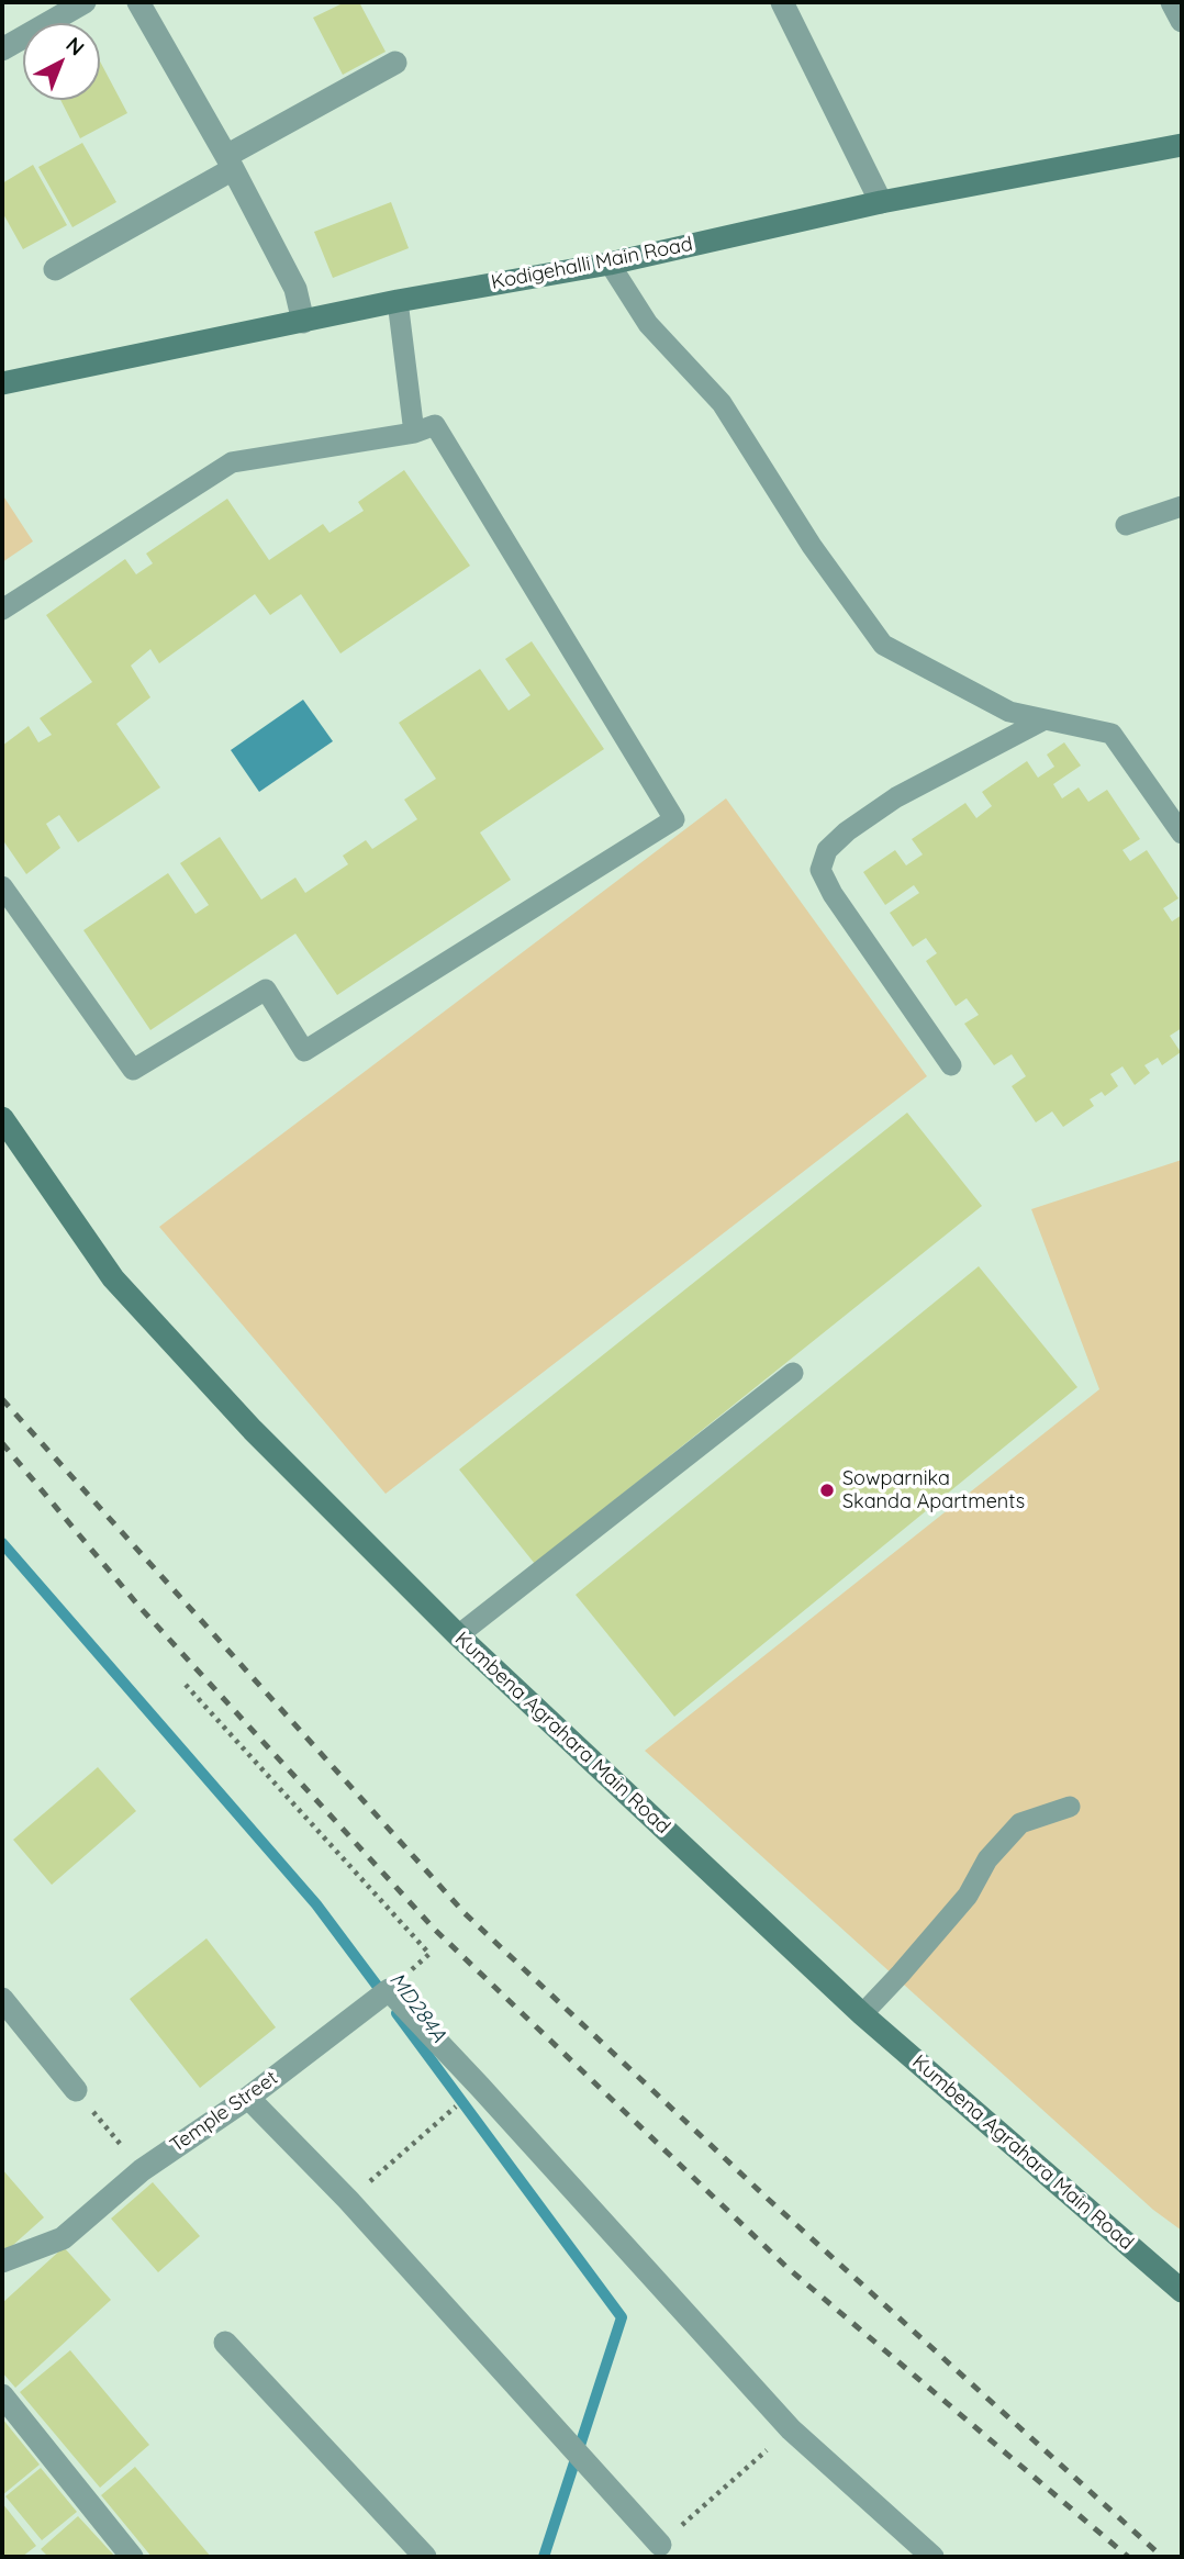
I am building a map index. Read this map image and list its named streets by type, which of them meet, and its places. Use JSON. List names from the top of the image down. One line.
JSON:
{"streets":{"street":["Kodigehalli Main Road","Kumbena Agrahara Main Road","Temple Street"]},"water":["MD284A"],"places":["Sowparnika Skanda Apartments"],"north":"top right"}
